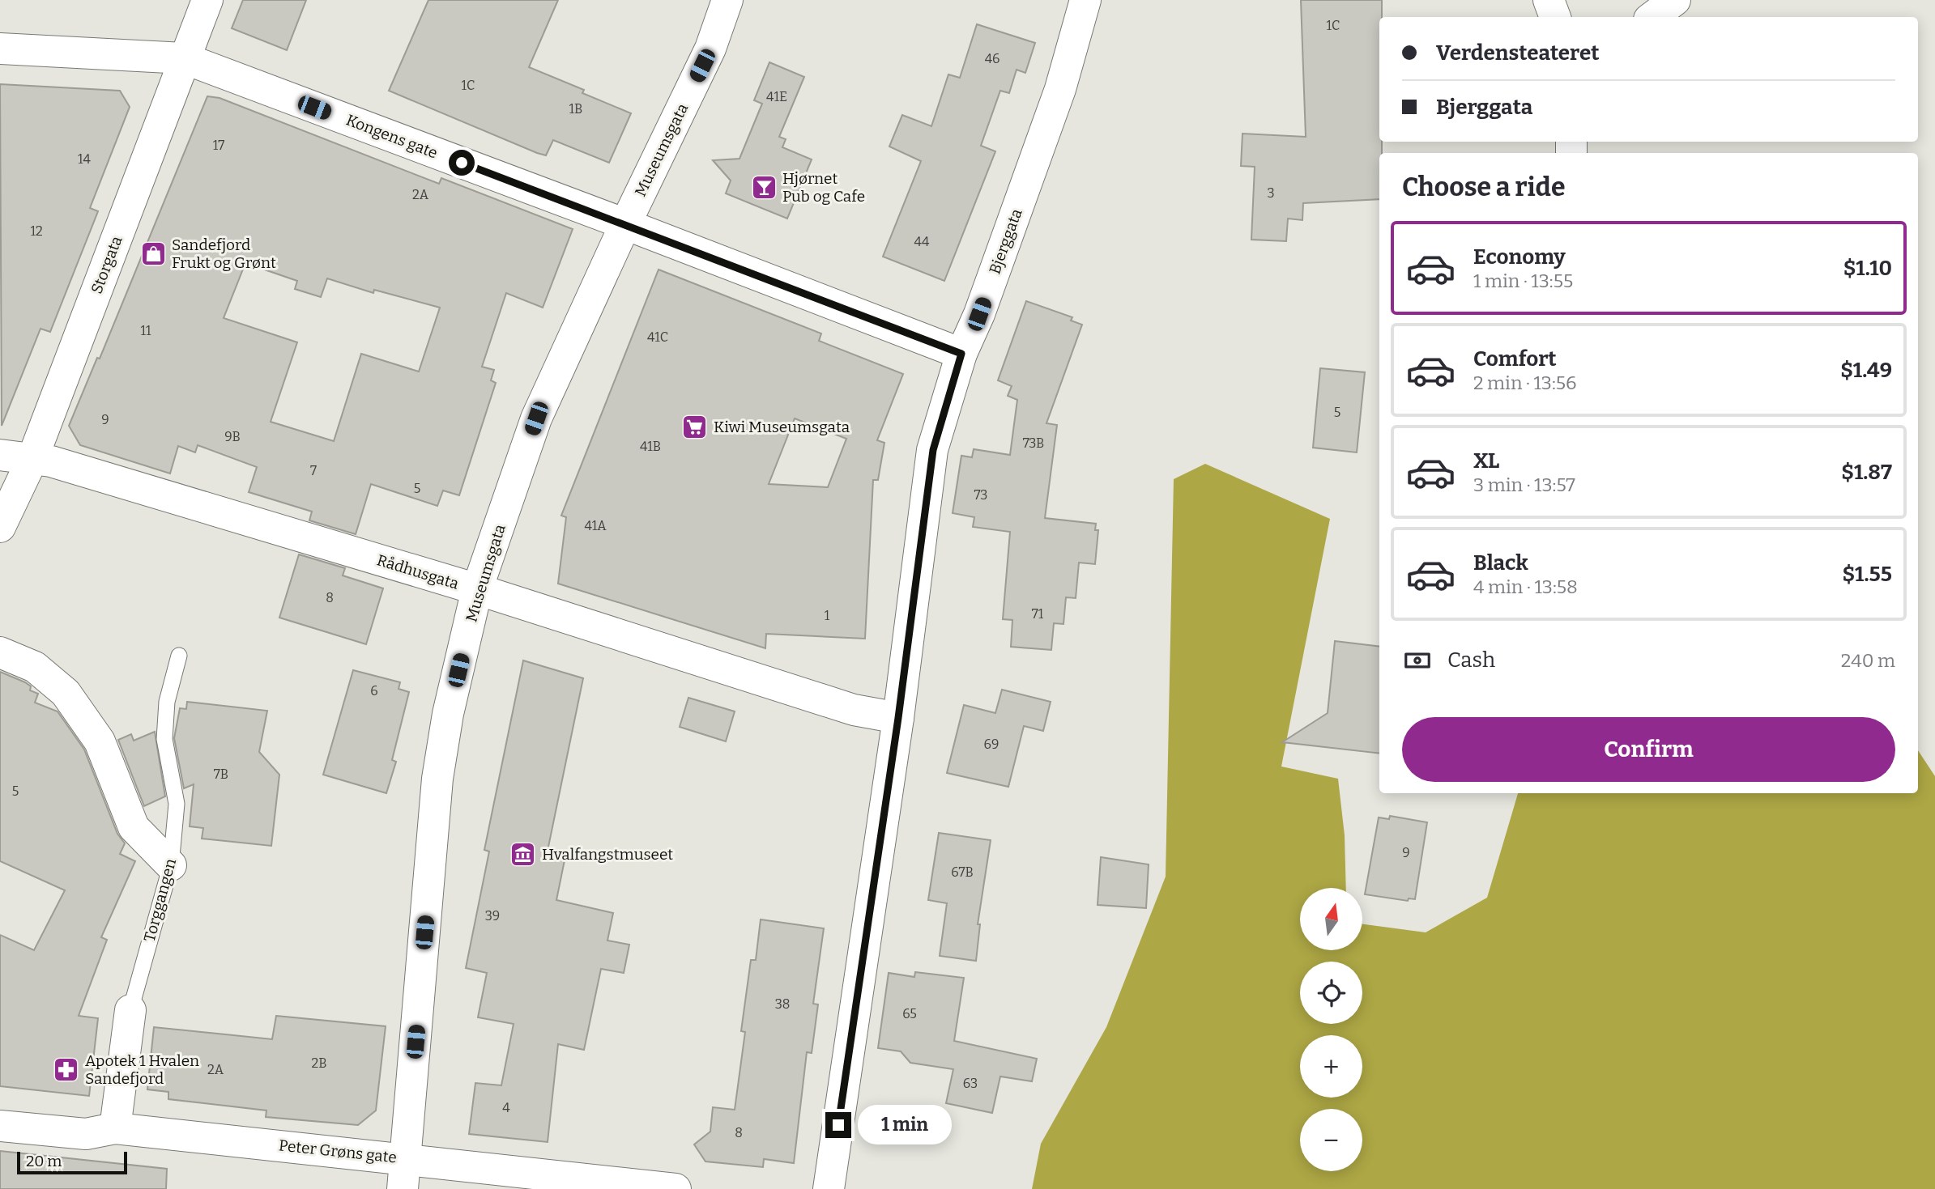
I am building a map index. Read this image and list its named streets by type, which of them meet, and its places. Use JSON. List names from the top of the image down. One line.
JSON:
{"streets":{"street":["Kongens gate","Museumsgata","Bjerggata","Storgata","Rådhusgata","Peter Grøns gate"],"lane":["Torggangen"]},"crossings":[["Kongens gate","Museumsgata"],["Kongens gate","Bjerggata"],["Kongens gate","Storgata"],["Museumsgata","Rådhusgata"],["Museumsgata","Peter Grøns gate"],["Bjerggata","Rådhusgata"],["Storgata","Rådhusgata"]],"places":{"bar":["Hjørnet Pub og Cafe"],"shop":["Sandefjord Frukt og Grønt"],"supermarket":["Kiwi Museumsgata"],"museum":["Hvalfangstmuseet"],"pharmacy":["Apotek 1 Hvalen Sandefjord"]},"house_numbers":["1C","46","1C","41E","1B","17","14","3","2A","12","44","11","41C","5","9","9B","73B","41B","7","5","73","41A","8","71","1","6","69","7B","5","9","67B","39","38","65","2B","2A","63","4","8"],"scale_bar":"20 m","north":"top","page":{"banner":["Verdensteateret","Bjerggata"],"heading":"Choose a ride","list":[{"name":"Economy","note":"1 min · 13:55","value":"$1.10"},{"name":"Comfort","note":"2 min · 13:56","value":"$1.49"},{"name":"XL","note":"3 min · 13:57","value":"$1.87"},{"name":"Black","note":"4 min · 13:58","value":"$1.55"}],"pay":["Cash","240 m"],"buttons":"Confirm","map_buttons":["+","−"],"bubble":"1 min","scale":"20 m"}}
